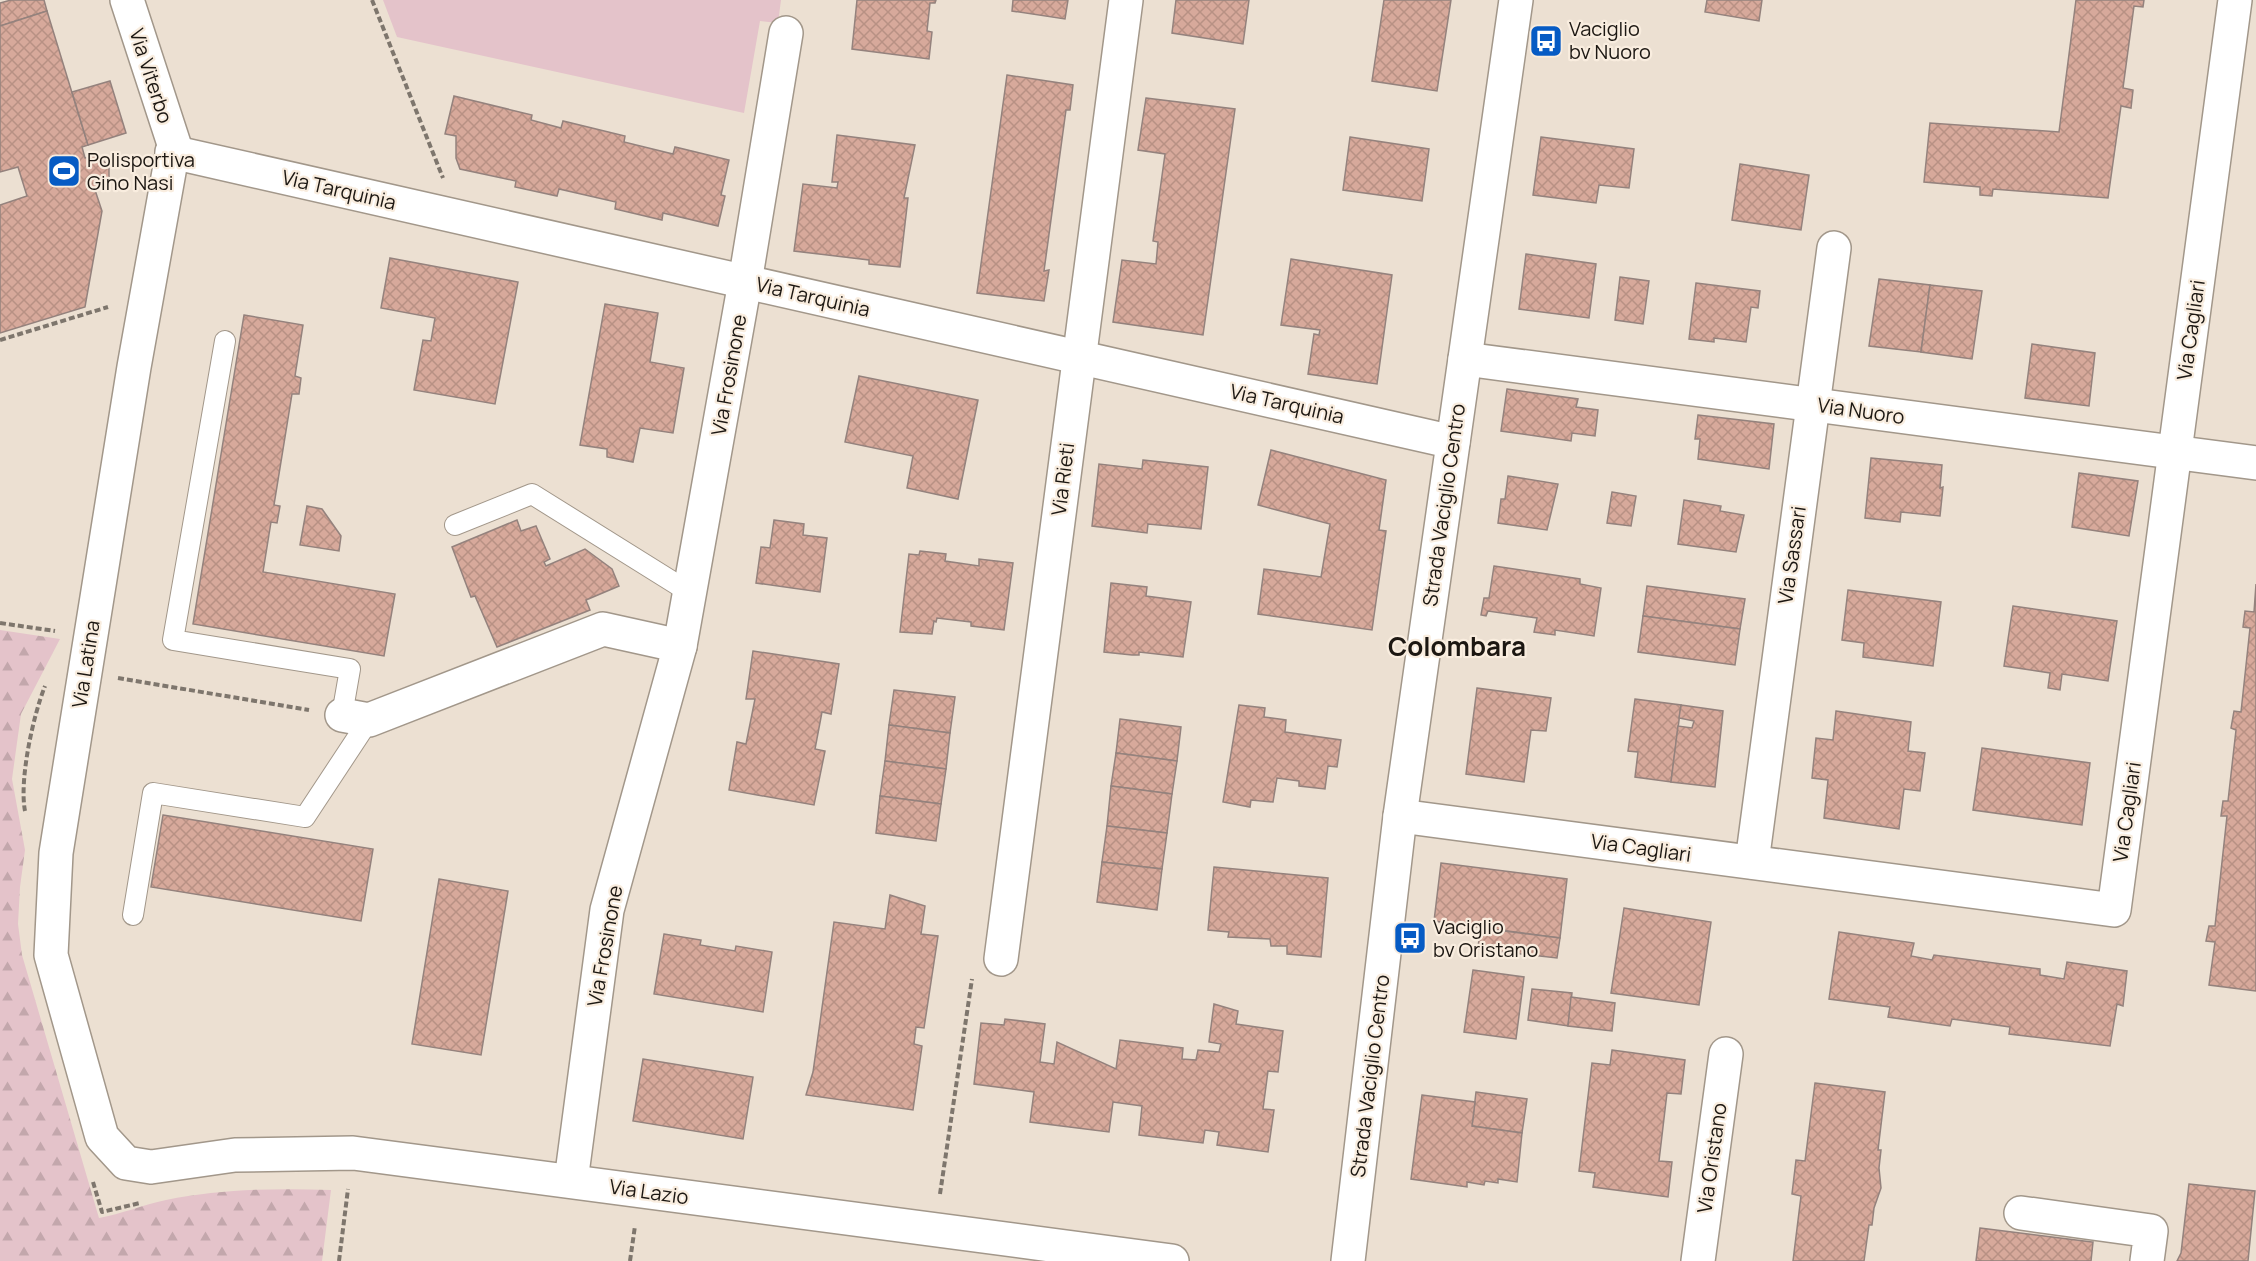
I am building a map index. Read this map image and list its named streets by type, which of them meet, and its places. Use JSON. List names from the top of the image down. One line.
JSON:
{"streets":{"street":["Via Viterbo","Via Tarquinia","Via Cagliari","Via Frosinone","Via Nuoro","Via Rieti","Strada Vaciglio Centro","Via Sassari","Via Latina","Via Oristano","Via Lazio"]},"crossings":[["Via Viterbo","Via Tarquinia"],["Via Viterbo","Via Latina"],["Via Tarquinia","Via Frosinone"],["Via Tarquinia","Via Rieti"],["Via Tarquinia","Strada Vaciglio Centro"],["Via Tarquinia","Via Latina"],["Via Cagliari","Via Nuoro"],["Via Cagliari","Strada Vaciglio Centro"],["Via Cagliari","Via Sassari"],["Via Frosinone","Via Lazio"],["Via Nuoro","Strada Vaciglio Centro"],["Via Nuoro","Via Sassari"],["Via Latina","Via Lazio"]],"districts":["Colombara"],"places":{"bus stop":["Vaciglio bv Nuoro","Vaciglio bv Oristano"],"sports":["Polisportiva Gino Nasi"]}}
